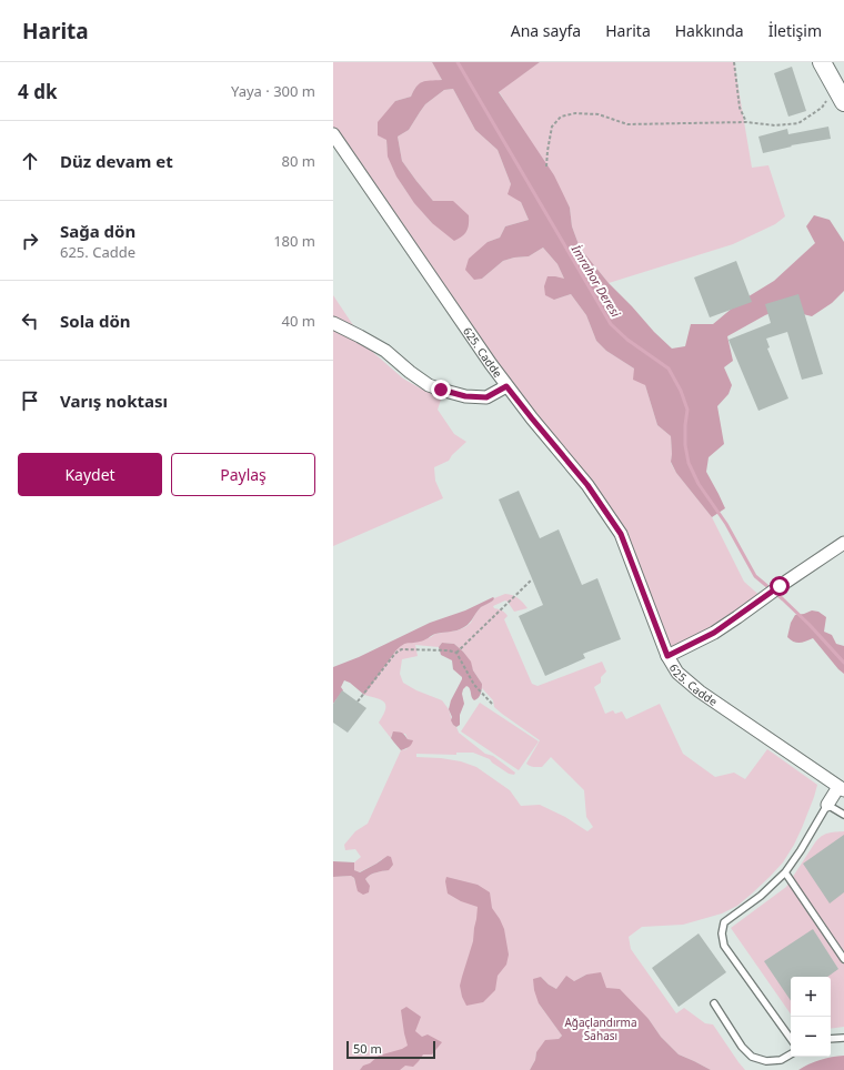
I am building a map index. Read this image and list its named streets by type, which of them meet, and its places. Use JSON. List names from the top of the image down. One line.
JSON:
{"streets":{"street":["625. Cadde"]},"water":["İmrahor Deresi"],"parks":["Ağaçlandırma Sahası"],"scale_bar":"50 m","page":{"header":"Harita","nav":["Ana sayfa","Harita","Hakkında","İletişim"],"heading":["4 dk","Yaya · 300 m"],"list":[["Düz devam et","80 m"],["Sağa dön","625. Cadde","180 m"],["Sola dön","40 m"],"Varış noktası"],"buttons":["Kaydet","Paylaş"],"map_buttons":["+","−"],"scale":"50 m"}}
